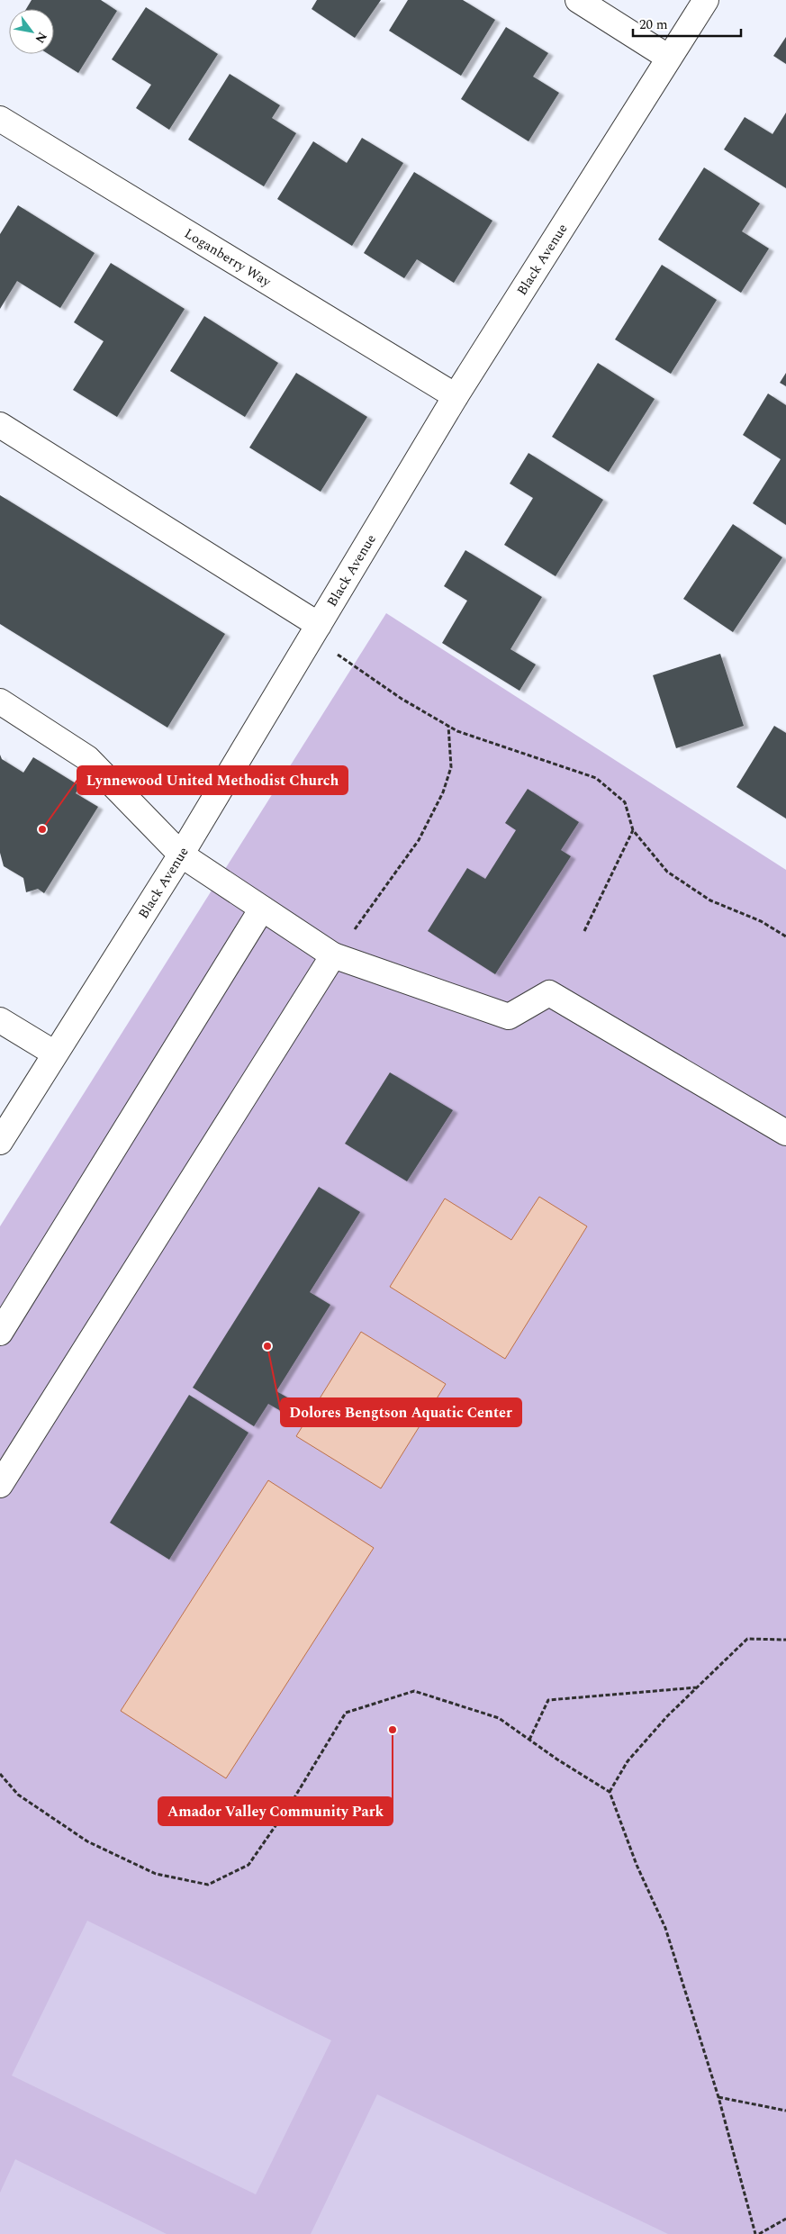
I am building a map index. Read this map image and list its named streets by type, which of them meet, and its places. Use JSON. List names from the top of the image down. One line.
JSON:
{"streets":{"street":["Loganberry Way","Black Avenue"]},"crossings":[["Loganberry Way","Black Avenue"]],"places":["Lynnewood United Methodist Church","Dolores Bengtson Aquatic Center","Amador Valley Community Park"],"scale_bar":"20 m","north":"bottom right"}
